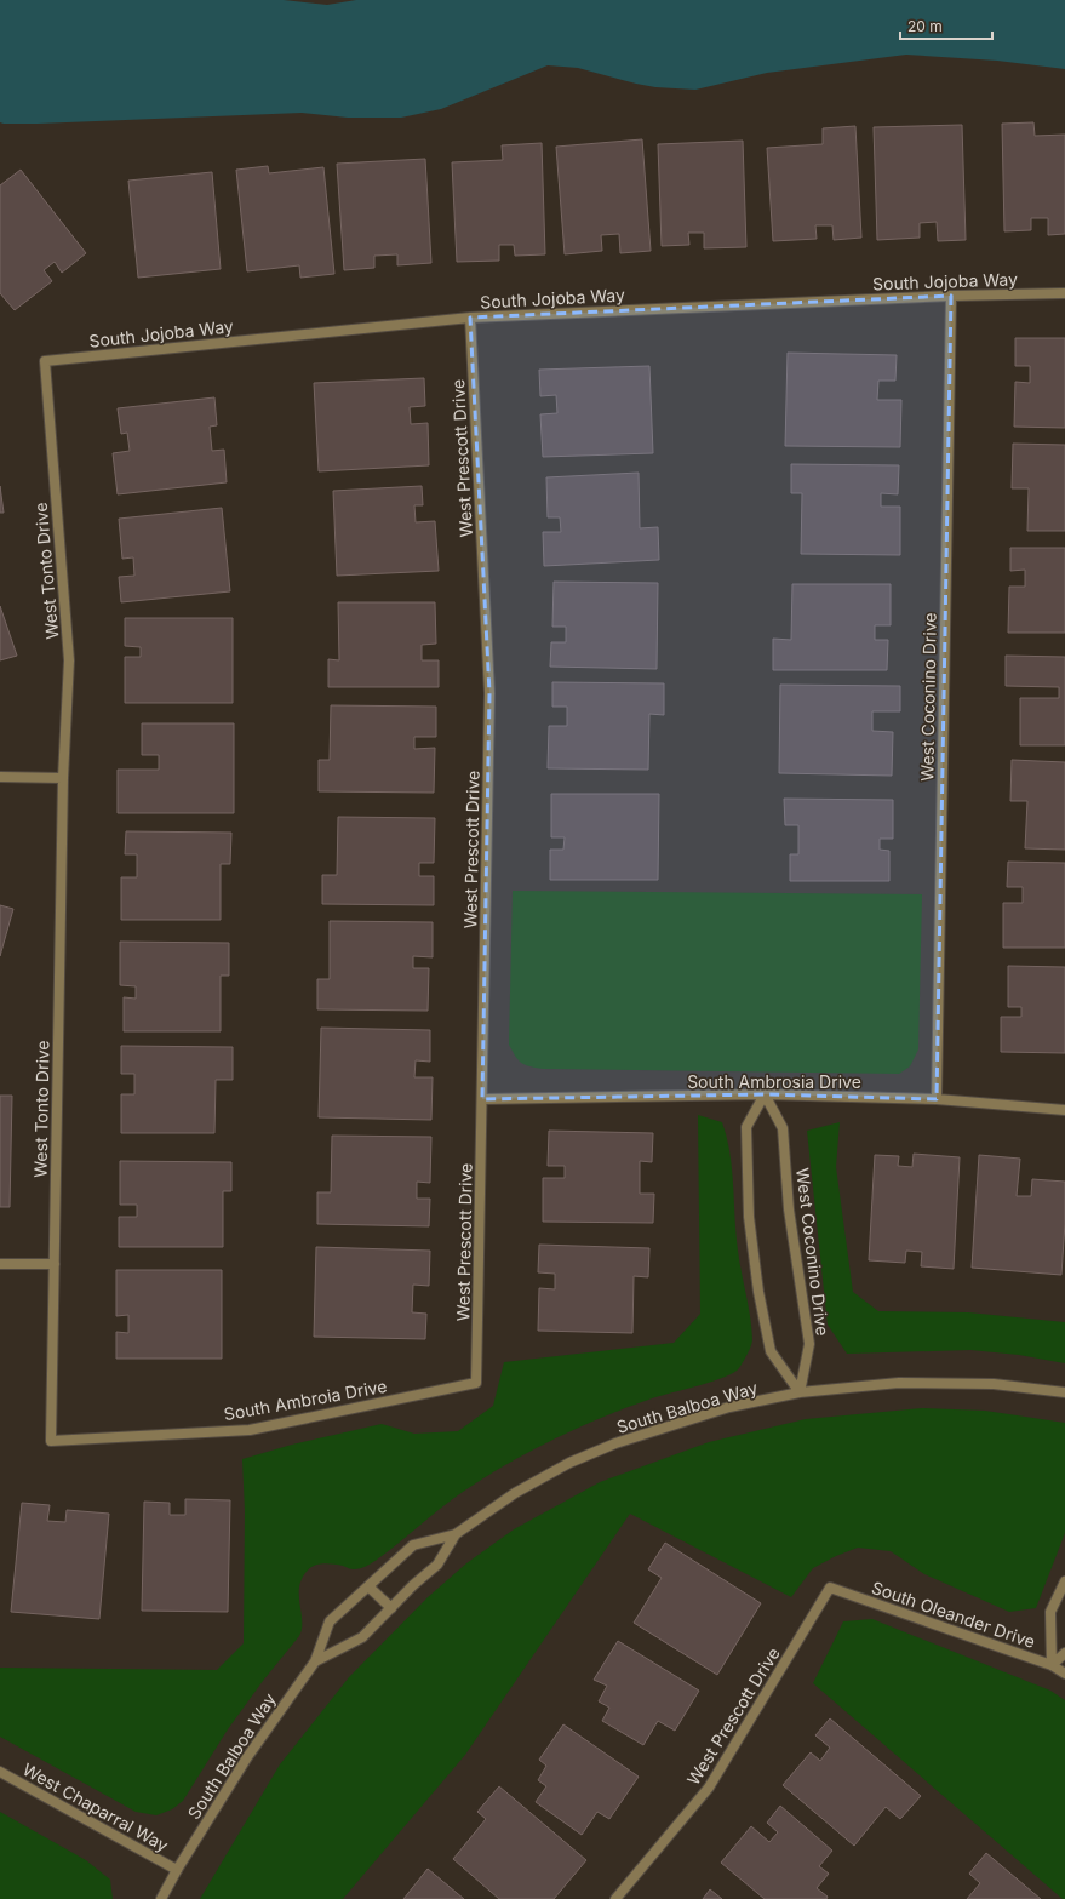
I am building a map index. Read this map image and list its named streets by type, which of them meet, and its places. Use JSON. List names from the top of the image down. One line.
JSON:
{"streets":{"street":["South Jojoba Way","West Prescott Drive","West Tonto Drive","West Coconino Drive","South Ambrosia Drive","South Ambroia Drive","South Balboa Way","South Oleander Drive","West Chaparral Way"]},"crossings":[["South Jojoba Way","West Prescott Drive"],["South Jojoba Way","West Tonto Drive"],["South Jojoba Way","West Coconino Drive"],["West Prescott Drive","South Ambrosia Drive"],["West Prescott Drive","South Ambroia Drive"],["West Prescott Drive","South Oleander Drive"],["West Tonto Drive","South Ambroia Drive"],["West Coconino Drive","South Ambrosia Drive"],["West Coconino Drive","South Balboa Way"],["South Balboa Way","West Chaparral Way"]],"scale_bar":"20 m"}
